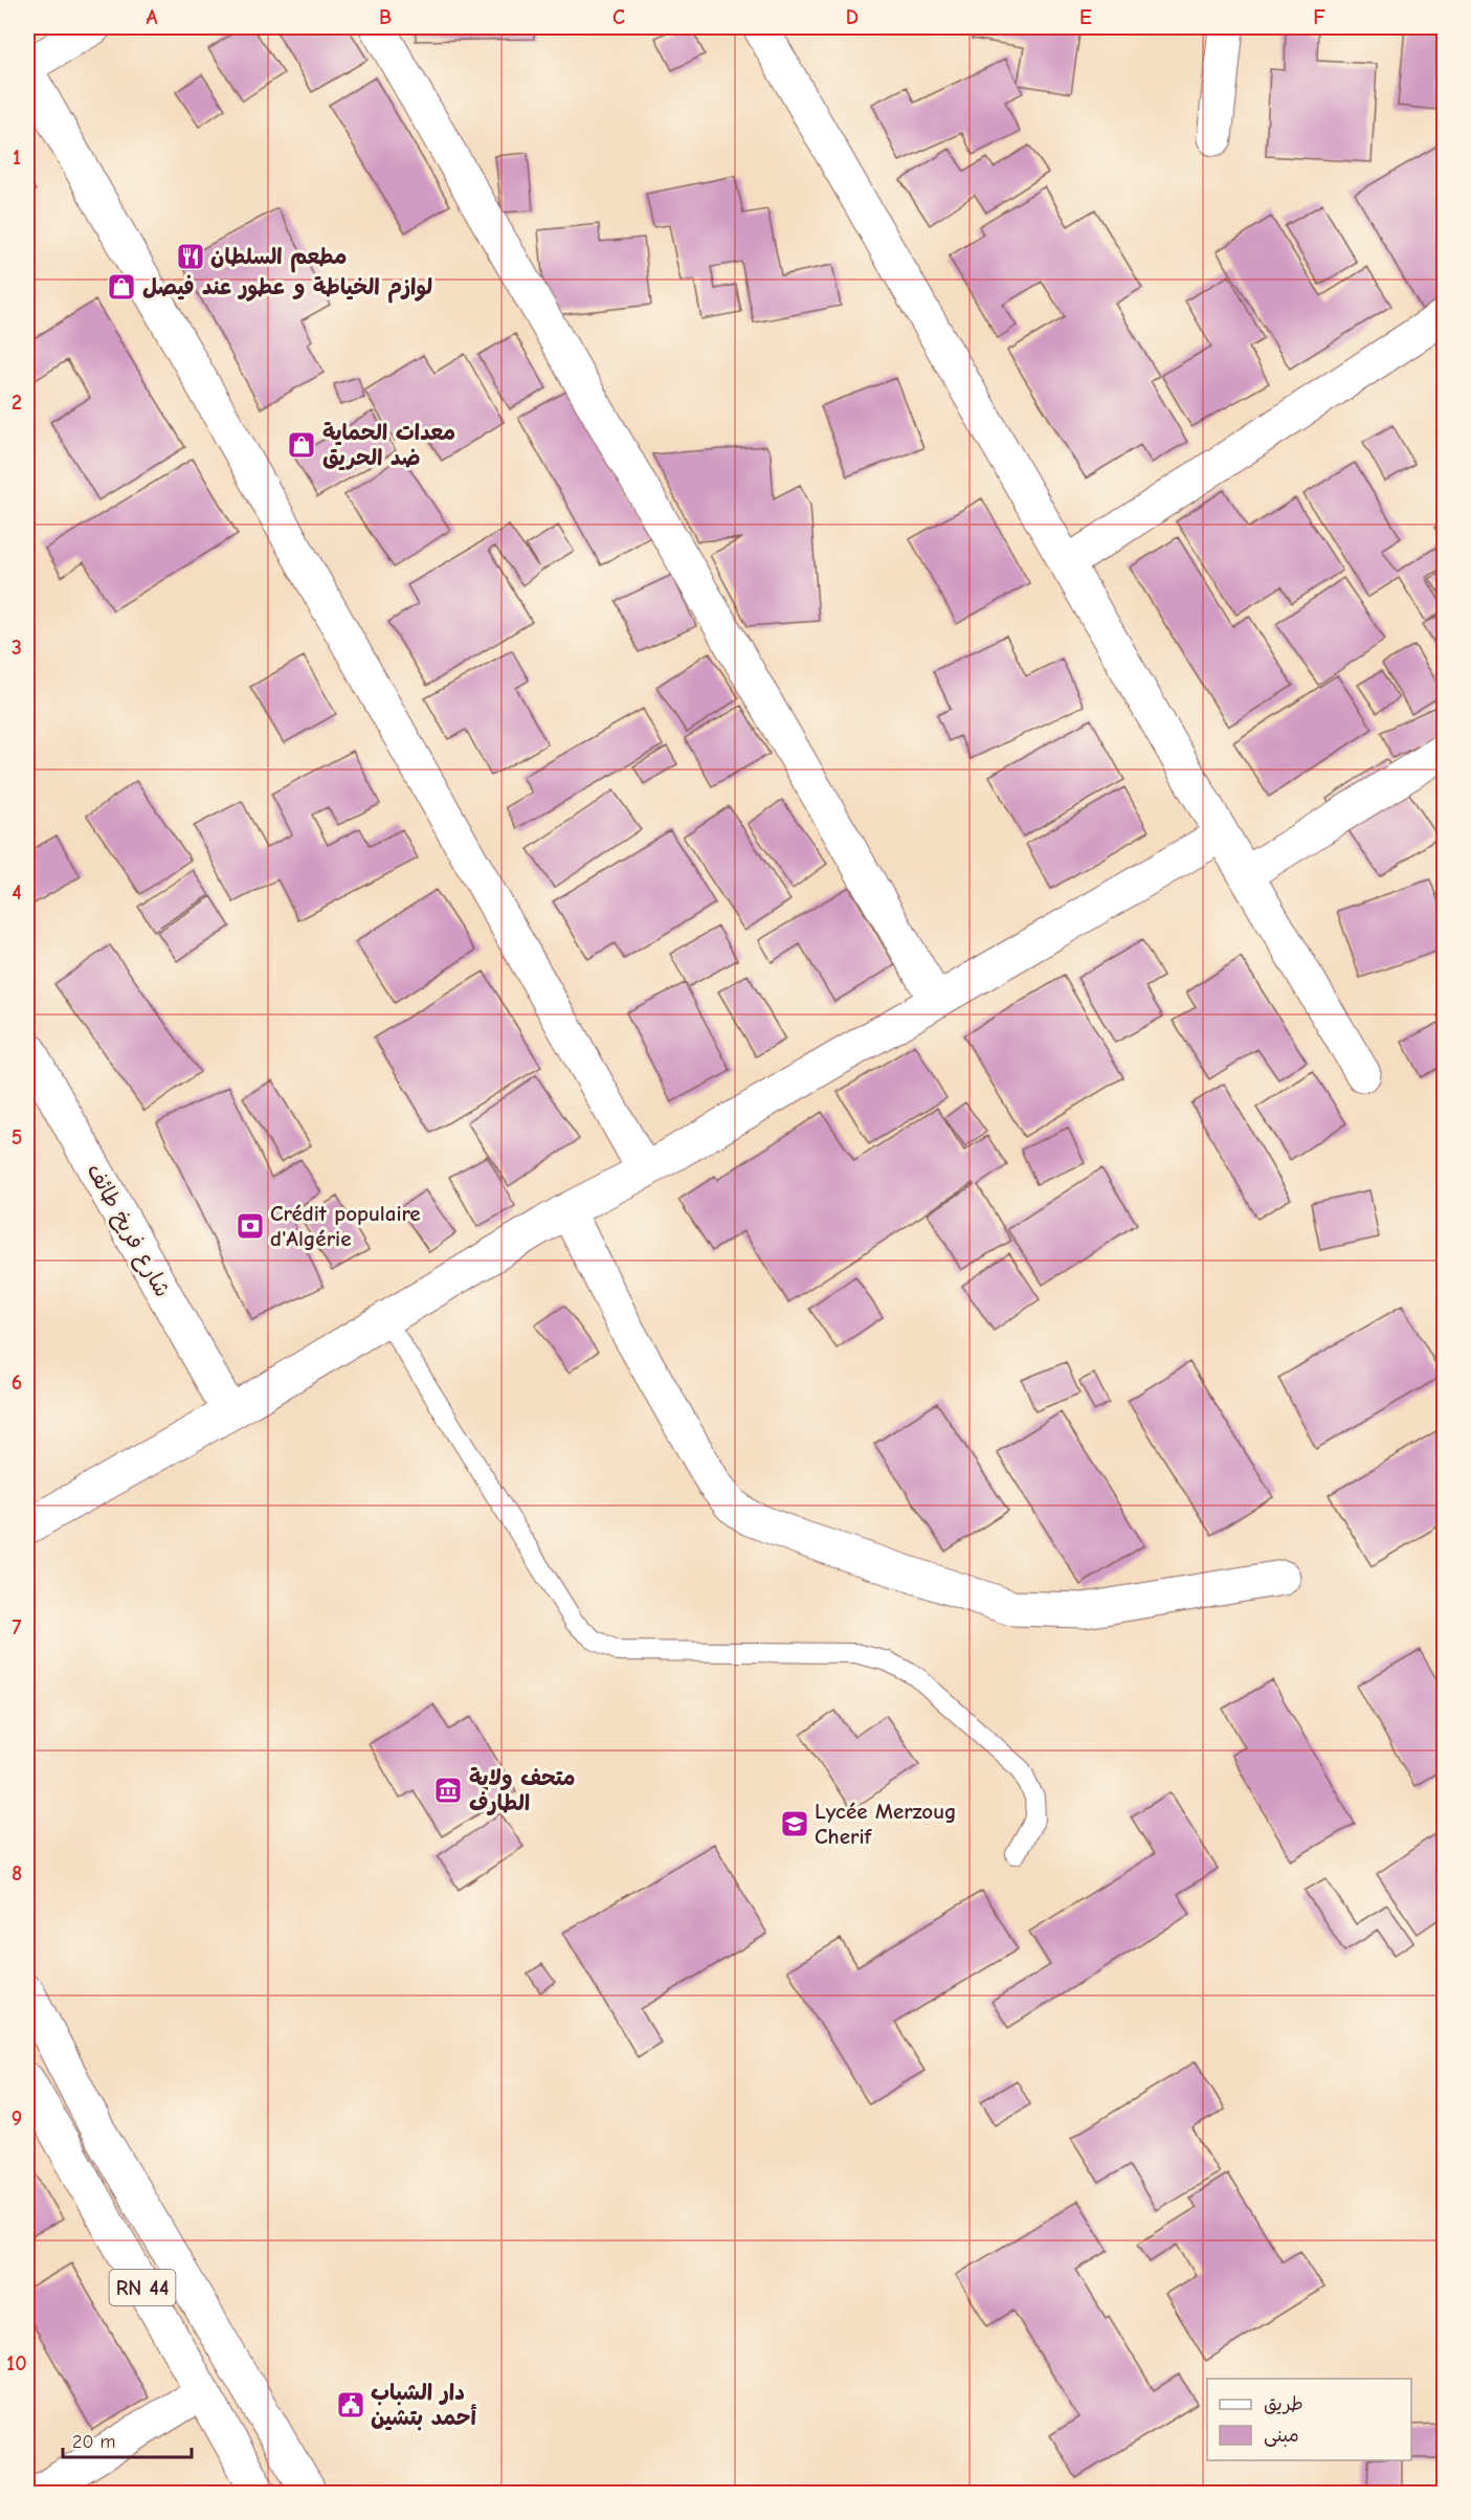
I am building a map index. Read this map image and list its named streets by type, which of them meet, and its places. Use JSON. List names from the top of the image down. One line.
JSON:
{"streets":{"street":["شارع فريخ طائف","RN 44"]},"places":{"restaurant":["مطعم السلطان"],"shop":["لوازم الخياطة و عطور عند فيصل","معدات الحماية ضد الحريق"],"bank":["Crédit populaire d'Algérie"],"museum":["متحف ولاية الطارف"],"school or university":["Lycée Merzoug Cherif"],"public building":["دار الشباب أحمد بتشين"]},"legend":["طريق","مبنى"],"scale_bar":"20 m","grid":{"columns":["A","B","C","D","E","F"],"rows":["1","2","3","4","5","6","7","8","9","10"]}}
